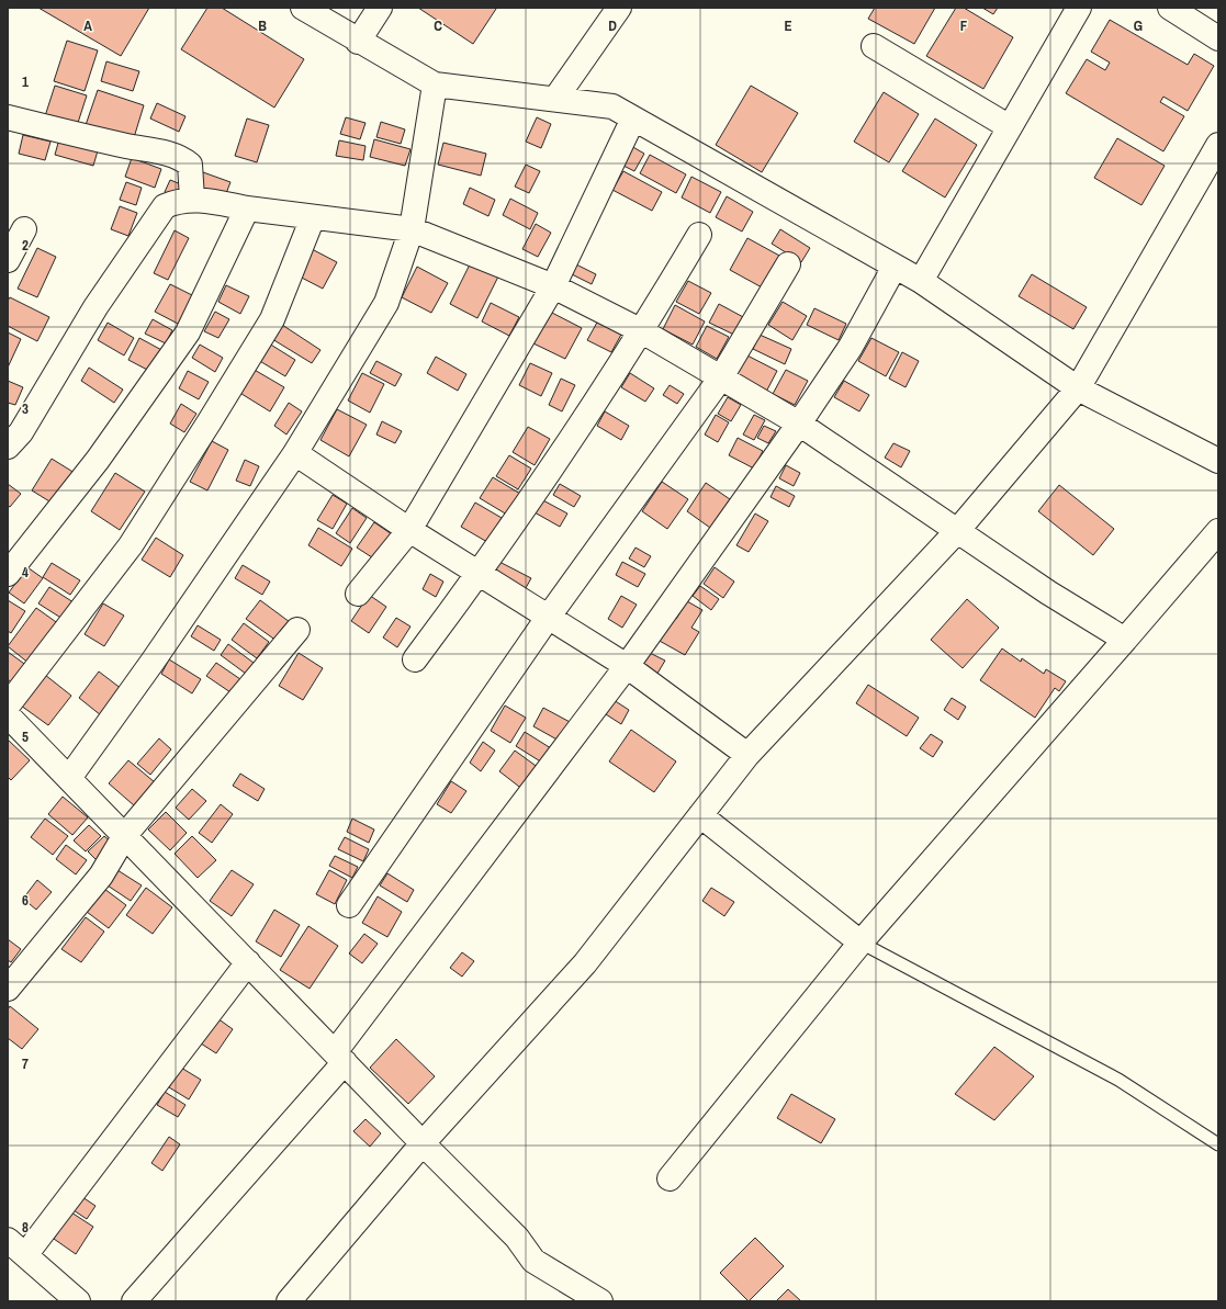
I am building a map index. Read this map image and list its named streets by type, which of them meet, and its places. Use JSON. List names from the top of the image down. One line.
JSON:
{"grid":{"columns":["A","B","C","D","E","F","G"],"rows":["1","2","3","4","5","6","7","8"]}}
